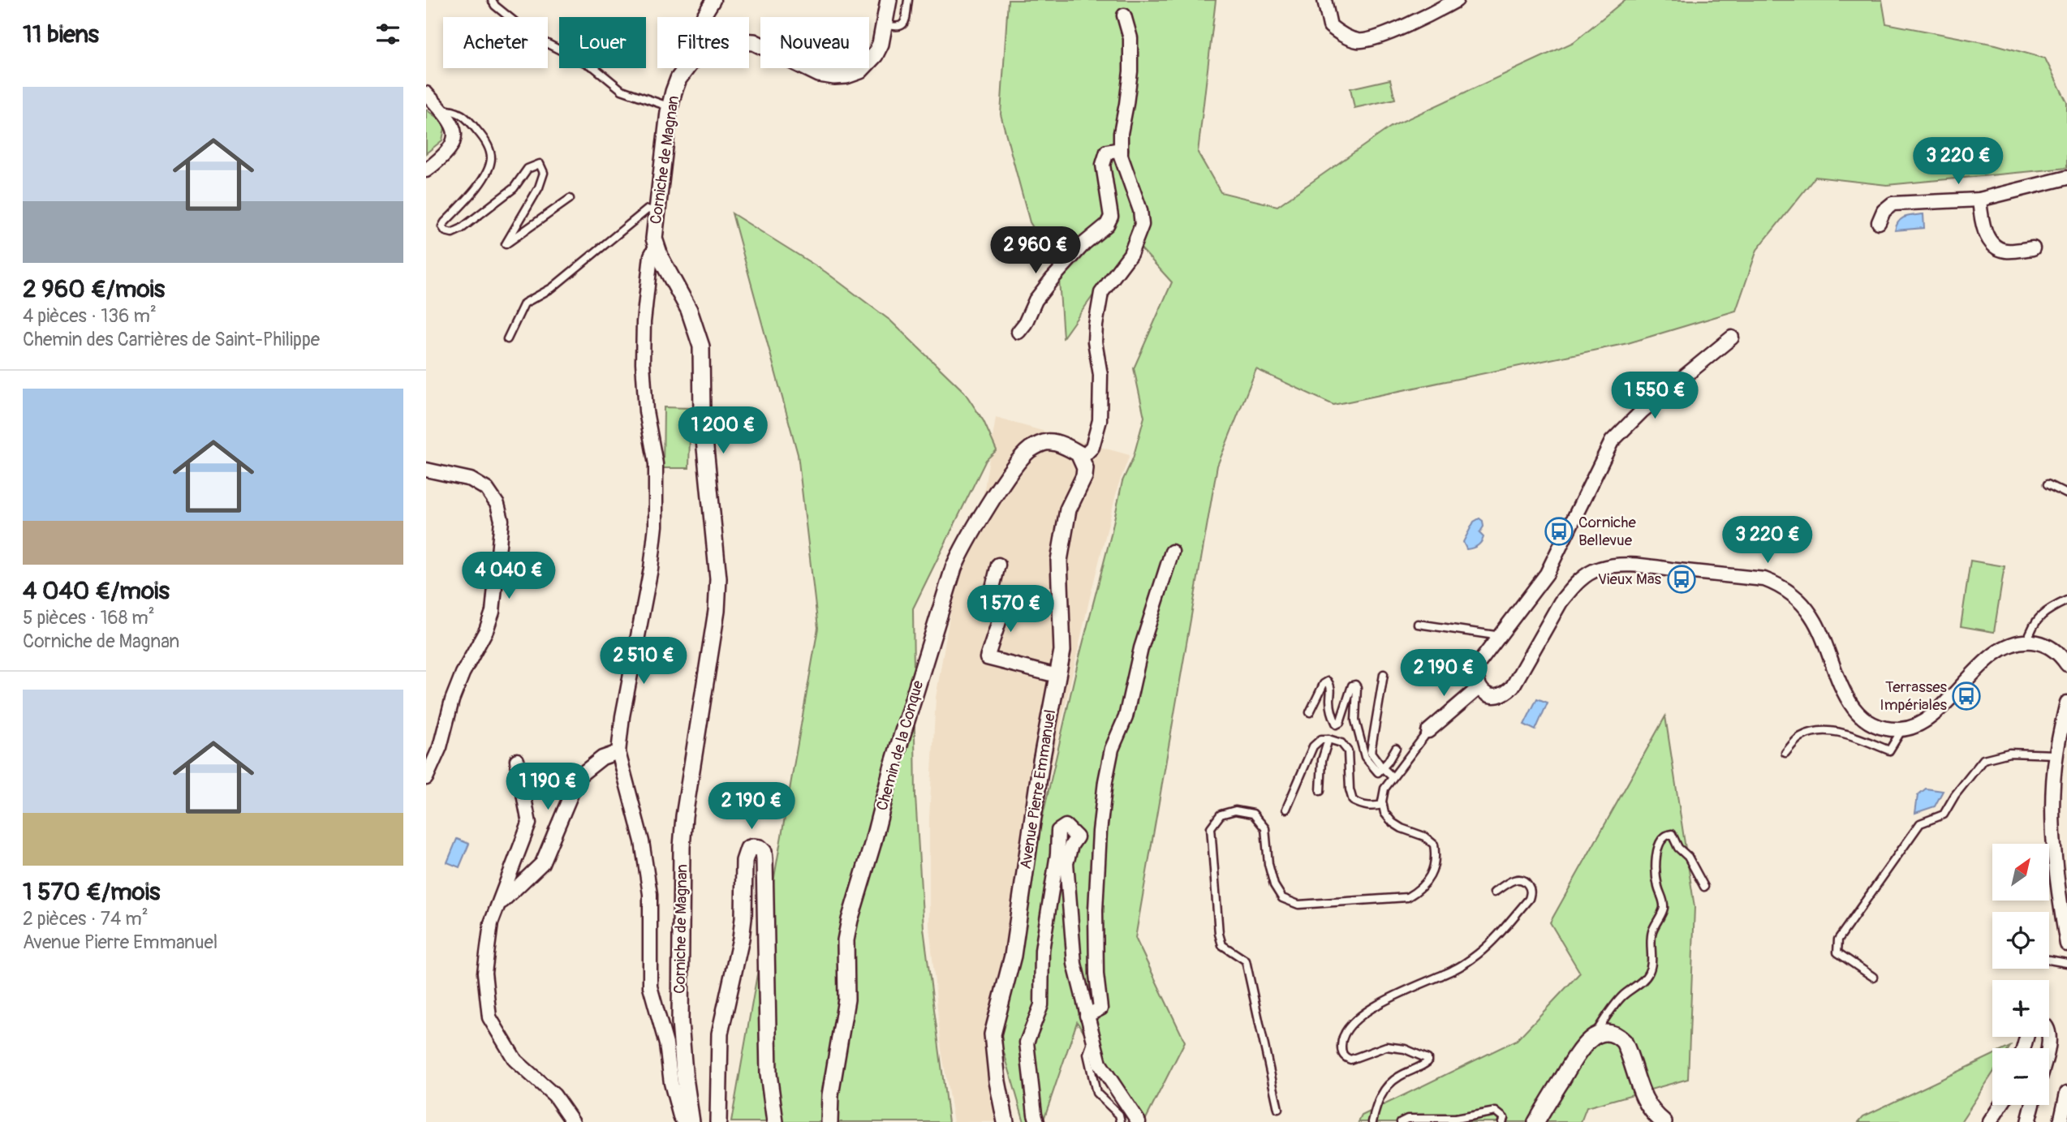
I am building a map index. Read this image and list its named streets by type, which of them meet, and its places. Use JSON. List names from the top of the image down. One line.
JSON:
{"streets":{"street":["Corniche de Magnan","Chemin de la Conque","Avenue Pierre Emmanuel"]},"crossings":[["Chemin de la Conque","Avenue Pierre Emmanuel"]],"places":{"bus stop":["Corniche Bellevue","Vieux Mas","Terrasses Impériales"]},"north":"top right","page":{"heading":"11 biens","chip":["Acheter","Louer","Filtres","Nouveau"],"list":[{"name":"2 960 €/mois","note":"4 pièces · 136 m² · Chemin des Carrières de Saint-Philippe"},{"name":"4 040 €/mois","note":"5 pièces · 168 m² · Corniche de Magnan"},{"name":"1 570 €/mois","note":"2 pièces · 74 m² · Avenue Pierre Emmanuel"}],"price":["3 220 €","2 960 €","1 550 €","1 200 €","3 220 €","4 040 €","1 570 €","2 510 €","2 190 €","1 190 €","2 190 €"],"map_buttons":["+","−"]}}
